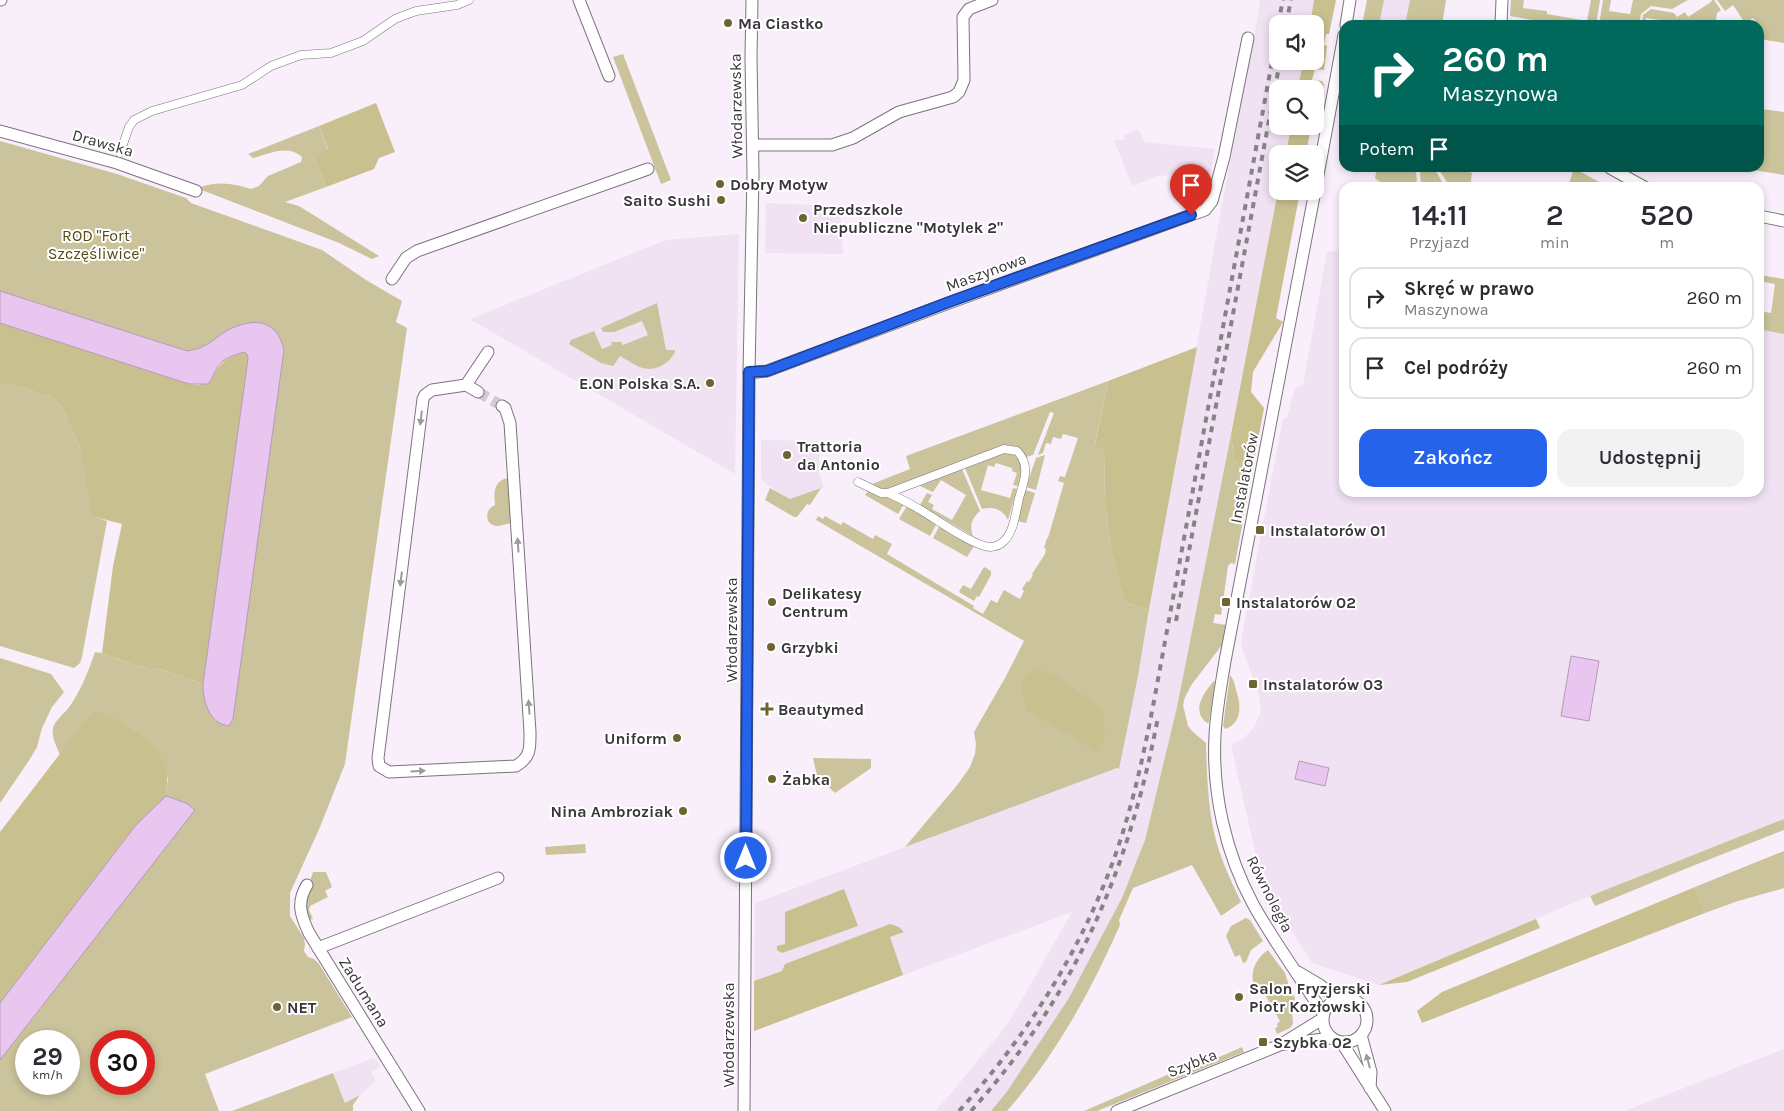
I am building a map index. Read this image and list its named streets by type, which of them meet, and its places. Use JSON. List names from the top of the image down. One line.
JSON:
{"streets":{"street":["Włodarzewska","Drawska","Maszynowa","Instalatorów","Równoległa","Zadumana","Szybka"]},"crossings":[["Włodarzewska","Maszynowa"],["Instalatorów","Równoległa"],["Równoległa","Szybka"]],"parks":["ROD \"Fort Szczęśliwice\""],"places":{"other":["Ma Ciastko","Dobry Motyw","Saito Sushi","Przedszkole Niepubliczne \"Motylek 2\"","E.ON Polska S.A.","Trattoria da Antonio","Delikatesy Centrum","Grzybki","Uniform","Żabka","Nina Ambroziak","Salon Fryzjerski Piotr Kozłowski","NET"],"transit":["Instalatorów 01","Instalatorów 02","Instalatorów 03","Szybka 02"],"health":["Beautymed"]},"page":{"turn":["260 m","Maszynowa"],"then":"Potem","eta":["14:11","Przyjazd","2","min","520","m"],"list":[{"name":"Skręć w prawo","note":"Maszynowa","value":"260 m"},{"name":"Cel podróży","value":"260 m"}],"buttons":["Zakończ","Udostępnij"],"speed":"29 km/h","limit":"30"}}
